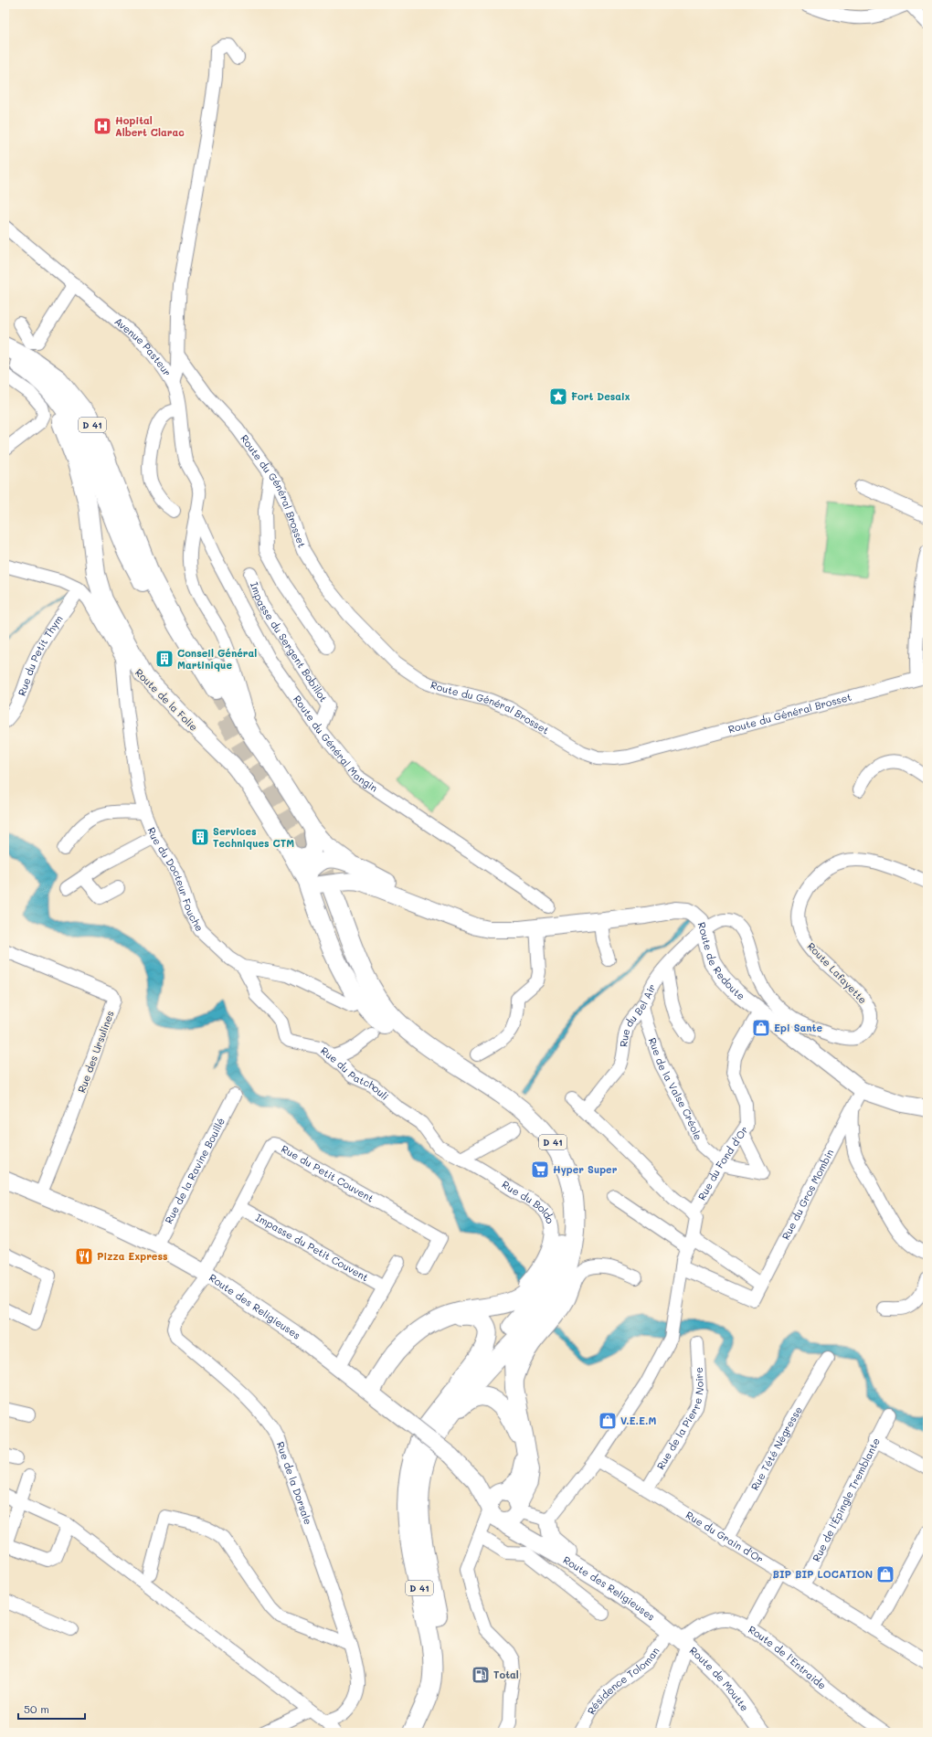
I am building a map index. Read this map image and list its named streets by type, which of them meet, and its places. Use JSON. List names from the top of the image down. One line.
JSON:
{"streets":{"highway":["D 41"],"main road":["Route de la Folie","Route de Redoute","Route des Religieuses","Route de Moutte"],"street":["Avenue Pasteur","Route du Général Brosset","Impasse du Sergent Bobillot","Rue du Petit Thym","Route du Général Mangin","Rue du Docteur Fouche","Route Lafayette","Rue du Bel Air","Rue des Ursulines","Rue du Patchouli","Rue de la Valse Créole","Rue du Fond d'Or","Rue de la Ravine Bouillé","Rue du Petit Couvent","Rue du Gros Mombin","Rue du Boldo","Impasse du Petit Couvent","Rue de la Pierre Noire","Rue Tété Négresse","Rue de la Dorsale","Rue de l'Épingle Tremblante","Rue du Grain d'Or","Route de l'Entraide","Résidence Toloman"]},"crossings":[["Avenue Pasteur","Route du Général Mangin"],["Impasse du Sergent Bobillot","Route du Général Mangin"],["Rue du Petit Thym","Route de la Folie"],["Route de la Folie","Rue du Docteur Fouche"],["Rue du Docteur Fouche","Rue du Patchouli"],["Route de Redoute","Route Lafayette"],["Route de Redoute","Rue du Bel Air"],["Route de Redoute","Rue du Fond d'Or"],["Route de Redoute","Rue du Gros Mombin"],["Route Lafayette","Rue du Bel Air"],["Rue du Bel Air","Rue de la Valse Créole"],["Rue des Ursulines","Route des Religieuses"],["Rue du Patchouli","Rue du Boldo"],["Rue de la Valse Créole","Rue du Fond d'Or"],["Rue de la Ravine Bouillé","Route des Religieuses"],["Rue du Petit Couvent","Impasse du Petit Couvent"],["Rue du Petit Couvent","Route des Religieuses"],["Rue du Petit Couvent","Rue de la Dorsale"],["Route des Religieuses","Rue de la Dorsale"],["Route des Religieuses","Route de l'Entraide"],["Route des Religieuses","Route de Moutte"],["Route des Religieuses","Résidence Toloman"],["Rue de la Pierre Noire","Rue du Grain d'Or"],["Rue Tété Négresse","Rue du Grain d'Or"],["Rue de l'Épingle Tremblante","Rue du Grain d'Or"],["Route de l'Entraide","Route de Moutte"],["Route de l'Entraide","Résidence Toloman"],["Route de Moutte","Résidence Toloman"]],"places":{"hospital":["Hopital Albert Clarac"],"place":["Fort Desaix"],"building":["Conseil Général Martinique","Services Techniques CTM"],"shop":["Epi Sante","V.E.E.M","BIP BIP LOCATION"],"supermarket":["Hyper Super"],"restaurant":["Pizza Express"],"fuel station":["Total"]},"scale_bar":"50 m"}
